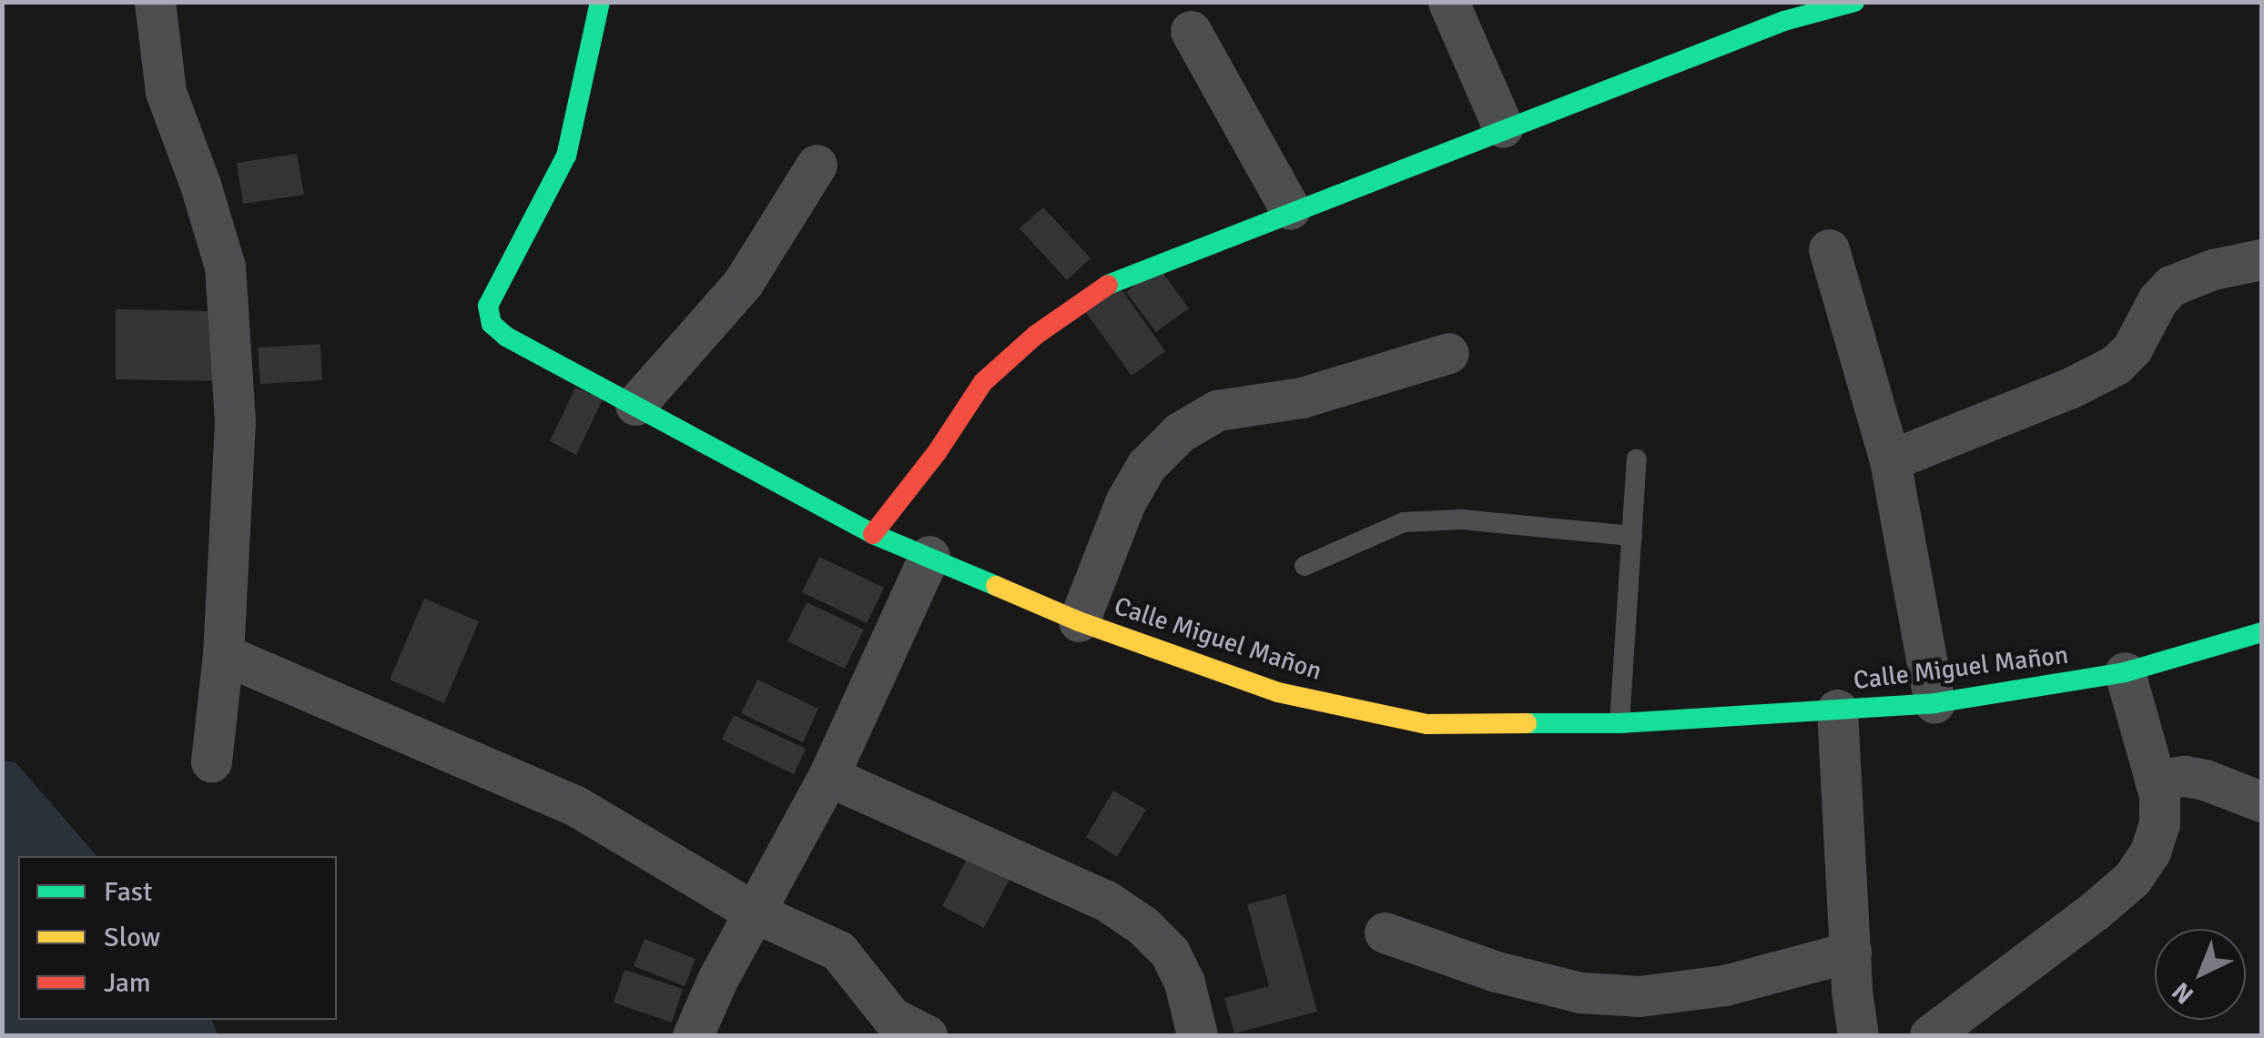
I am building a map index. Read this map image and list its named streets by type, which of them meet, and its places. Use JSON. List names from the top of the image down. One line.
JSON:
{"streets":{"street":["Calle Miguel Mañon"]},"legend":["Fast","Slow","Jam"],"north":"bottom left"}
